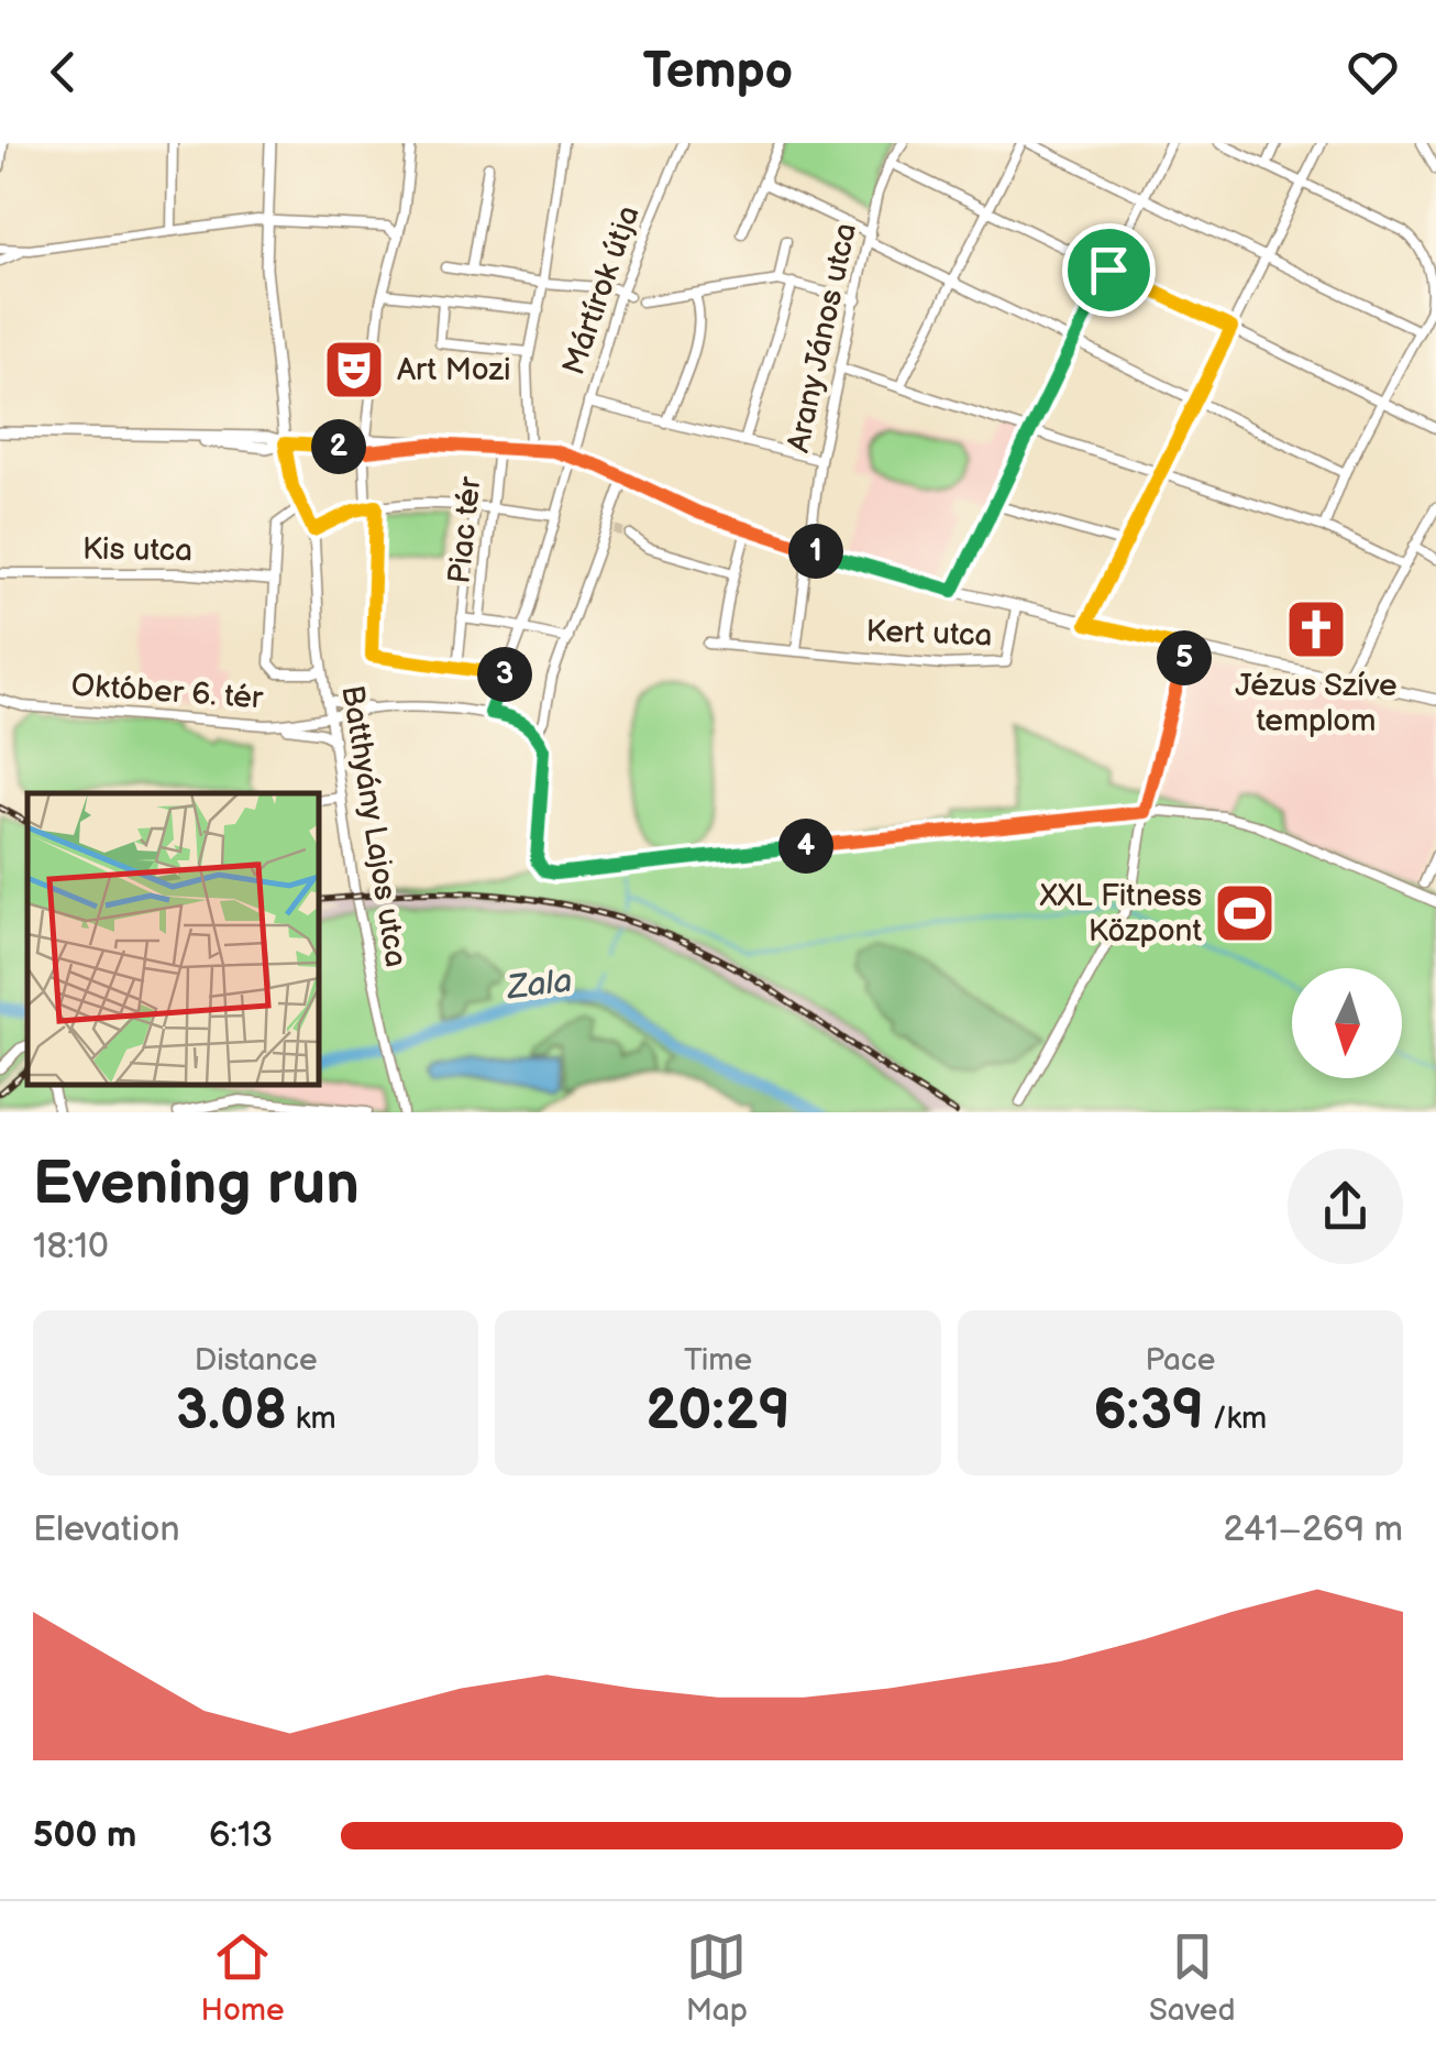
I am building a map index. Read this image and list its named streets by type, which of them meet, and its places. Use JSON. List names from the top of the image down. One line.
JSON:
{"streets":{"street":["Mártírok útja","Arany János utca","Piac tér","Kis utca","Kert utca","Október 6. tér","Batthyány Lajos utca"]},"crossings":[["Október 6. tér","Batthyány Lajos utca"]],"water":["Zala"],"places":{"theatre":["Art Mozi"],"church":["Jézus Szíve templom"],"sports":["XXL Fitness Központ"]},"north":"bottom","page":{"header":"Tempo","pins":["2","1","5","3","4"],"heading":["Evening run","18:10"],"stats":[["Distance","3.08 km"],["Time","20:29"],["Pace","6:39 /km"]],"chart":["Elevation","241–269 m"],"list":[{"name":"500 m","note":"6:13"}],"tabs":["Home","Map","Saved"]}}
